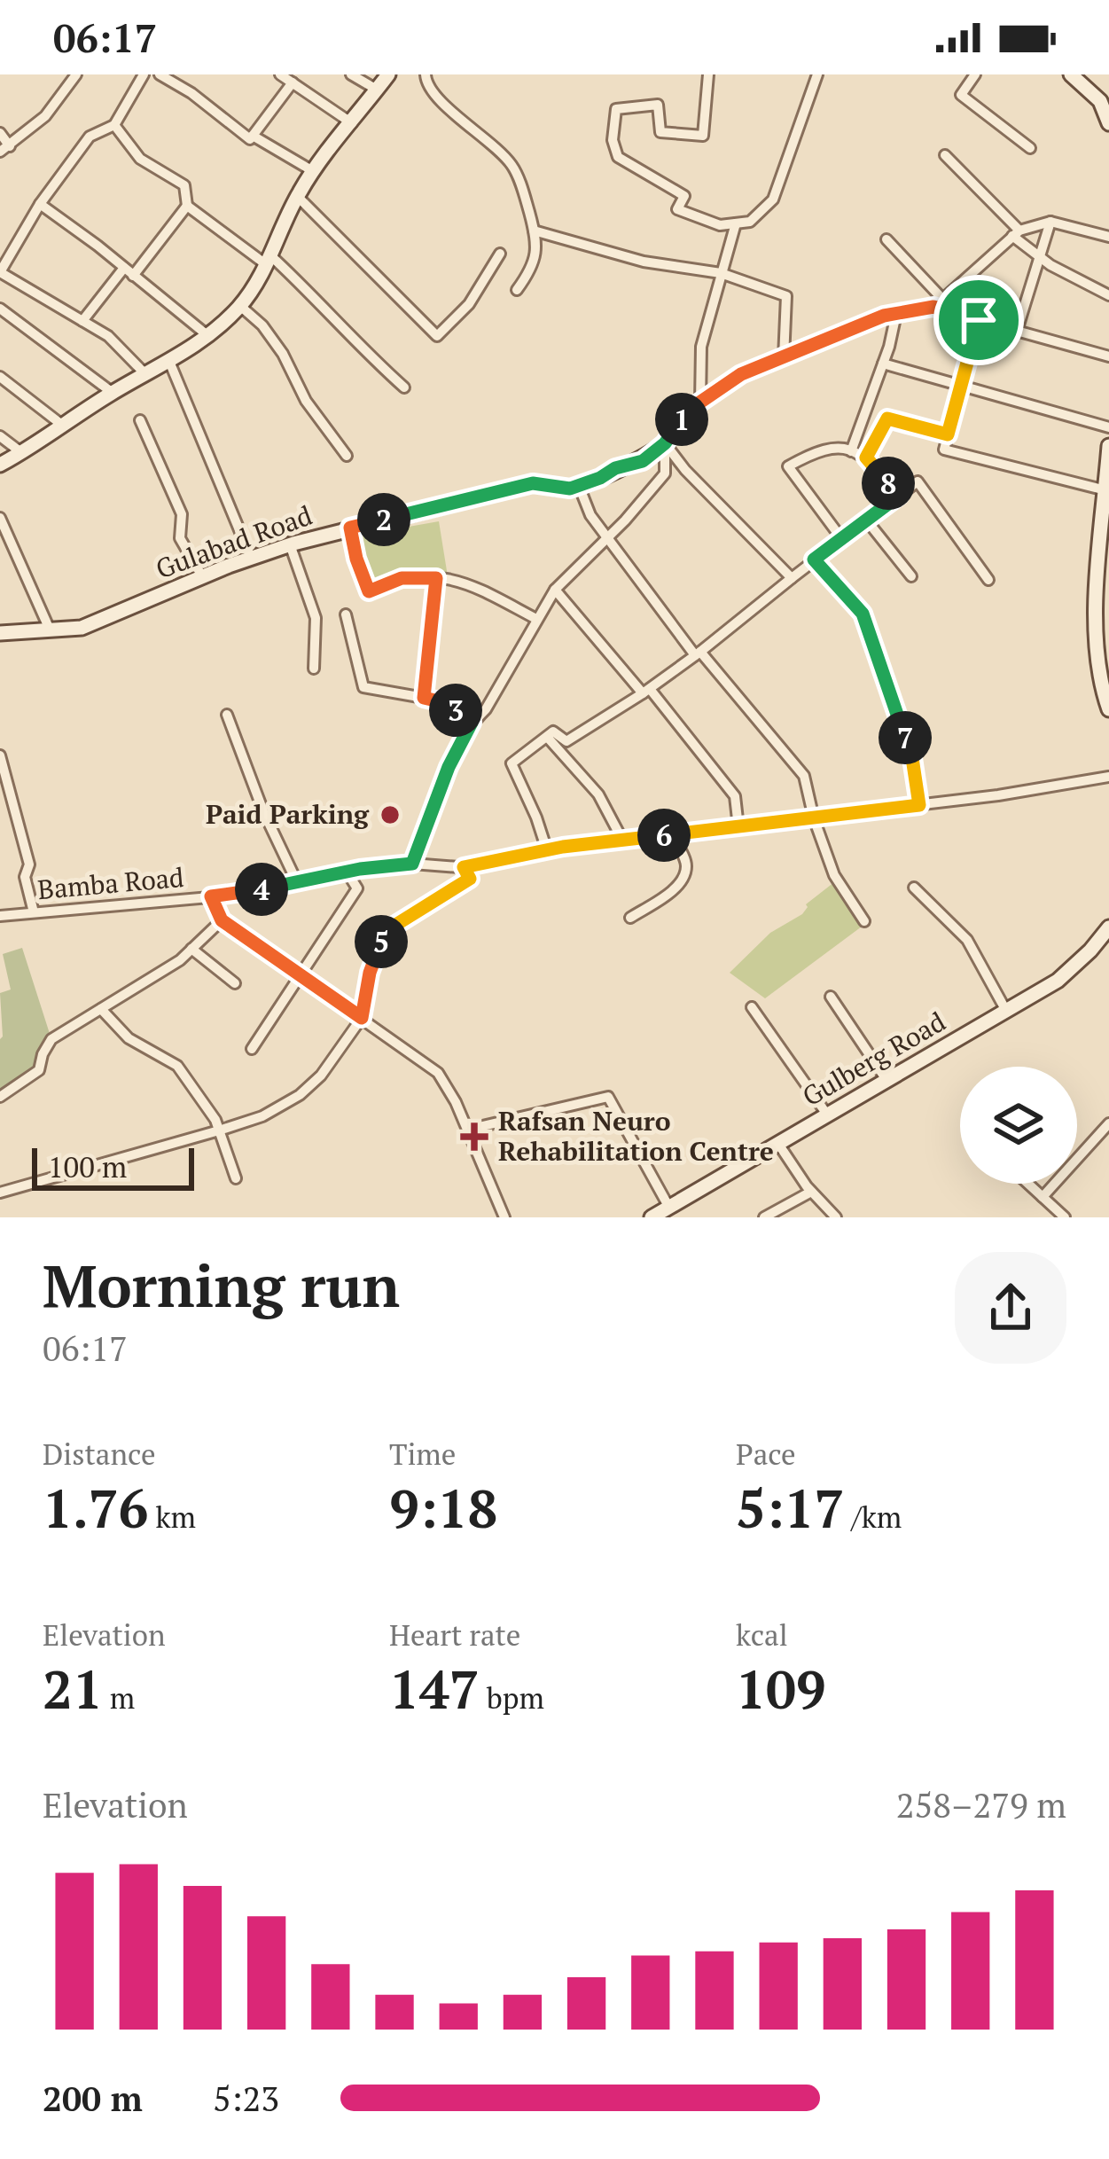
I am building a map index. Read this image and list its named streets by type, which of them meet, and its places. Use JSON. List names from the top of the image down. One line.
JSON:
{"streets":{"street":["Gulabad Road","Bamba Road","Gulberg Road"]},"places":{"other":["Paid Parking"],"health":["Rafsan Neuro Rehabilitation Centre"]},"scale_bar":"100 m","page":{"status":"06:17","pins":["1","8","2","3","7","6","4","5"],"scale":"100 m","heading":["Morning run","06:17"],"stats":[["Distance","1.76 km"],["Time","9:18"],["Pace","5:17 /km"],["Elevation","21 m"],["Heart rate","147 bpm"],["kcal","109"]],"chart":["Elevation","258–279 m"],"list":[{"name":"200 m","note":"5:23"}]}}
